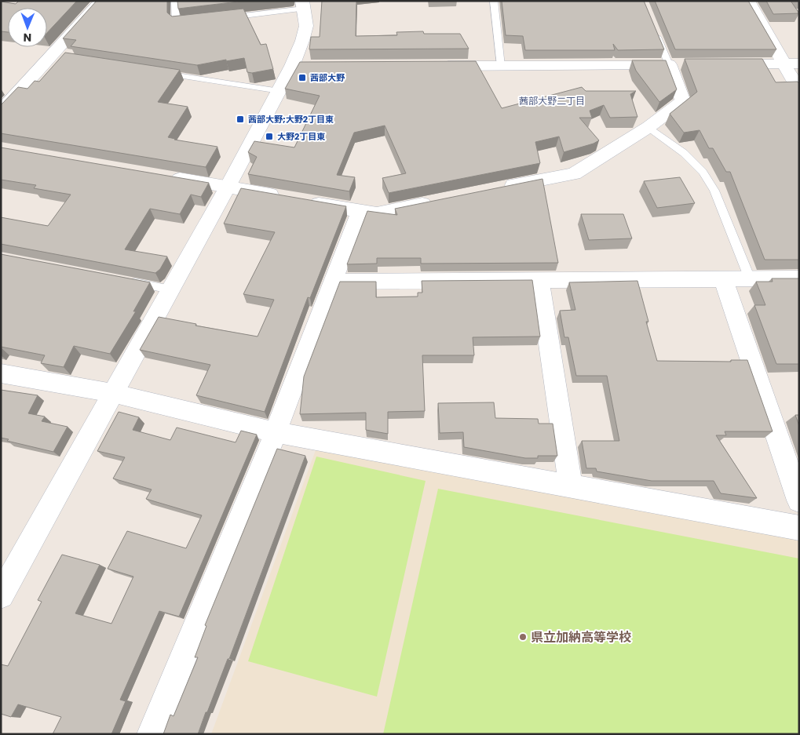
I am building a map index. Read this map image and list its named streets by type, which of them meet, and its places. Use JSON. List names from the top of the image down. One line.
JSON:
{"districts":["茜部大野二丁目"],"places":{"transit":["茜部大野","茜部大野;大野2丁目東","大野2丁目東"],"other":["県立加納高等学校"]},"north":"bottom"}
